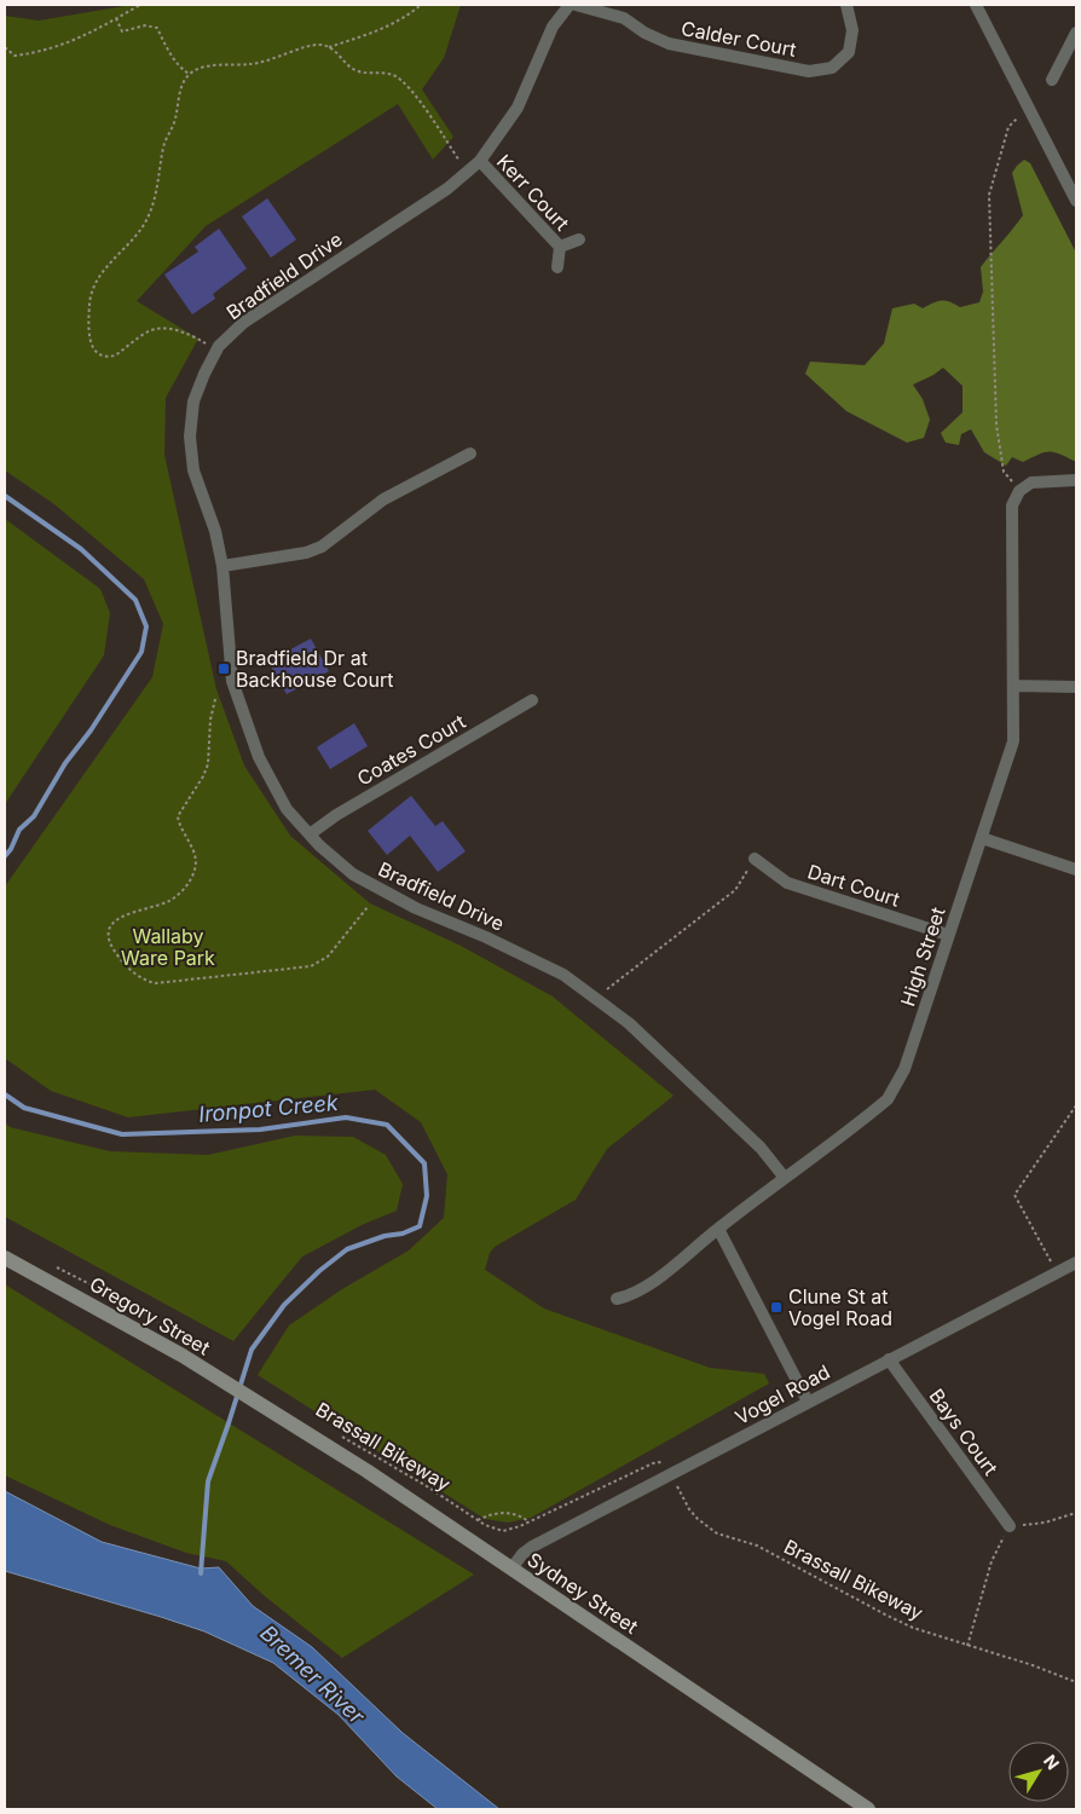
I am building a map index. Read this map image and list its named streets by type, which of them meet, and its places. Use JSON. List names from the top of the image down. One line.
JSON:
{"streets":{"main road":["Gregory Street","Sydney Street"],"street":["Calder Court","Kerr Court","Bradfield Drive","Coates Court","Dart Court","High Street","Vogel Road","Bays Court"],"path":["Brassall Bikeway"]},"crossings":[["Kerr Court","Bradfield Drive"],["Bradfield Drive","Coates Court"],["Bradfield Drive","High Street"],["Dart Court","High Street"],["Gregory Street","Sydney Street"],["Vogel Road","Bays Court"],["Vogel Road","Sydney Street"]],"water":["Ironpot Creek","Bremer River"],"parks":["Wallaby Ware Park"],"places":{"transit":["Bradfield Dr at Backhouse Court","Clune St at Vogel Road"]},"north":"top right"}
